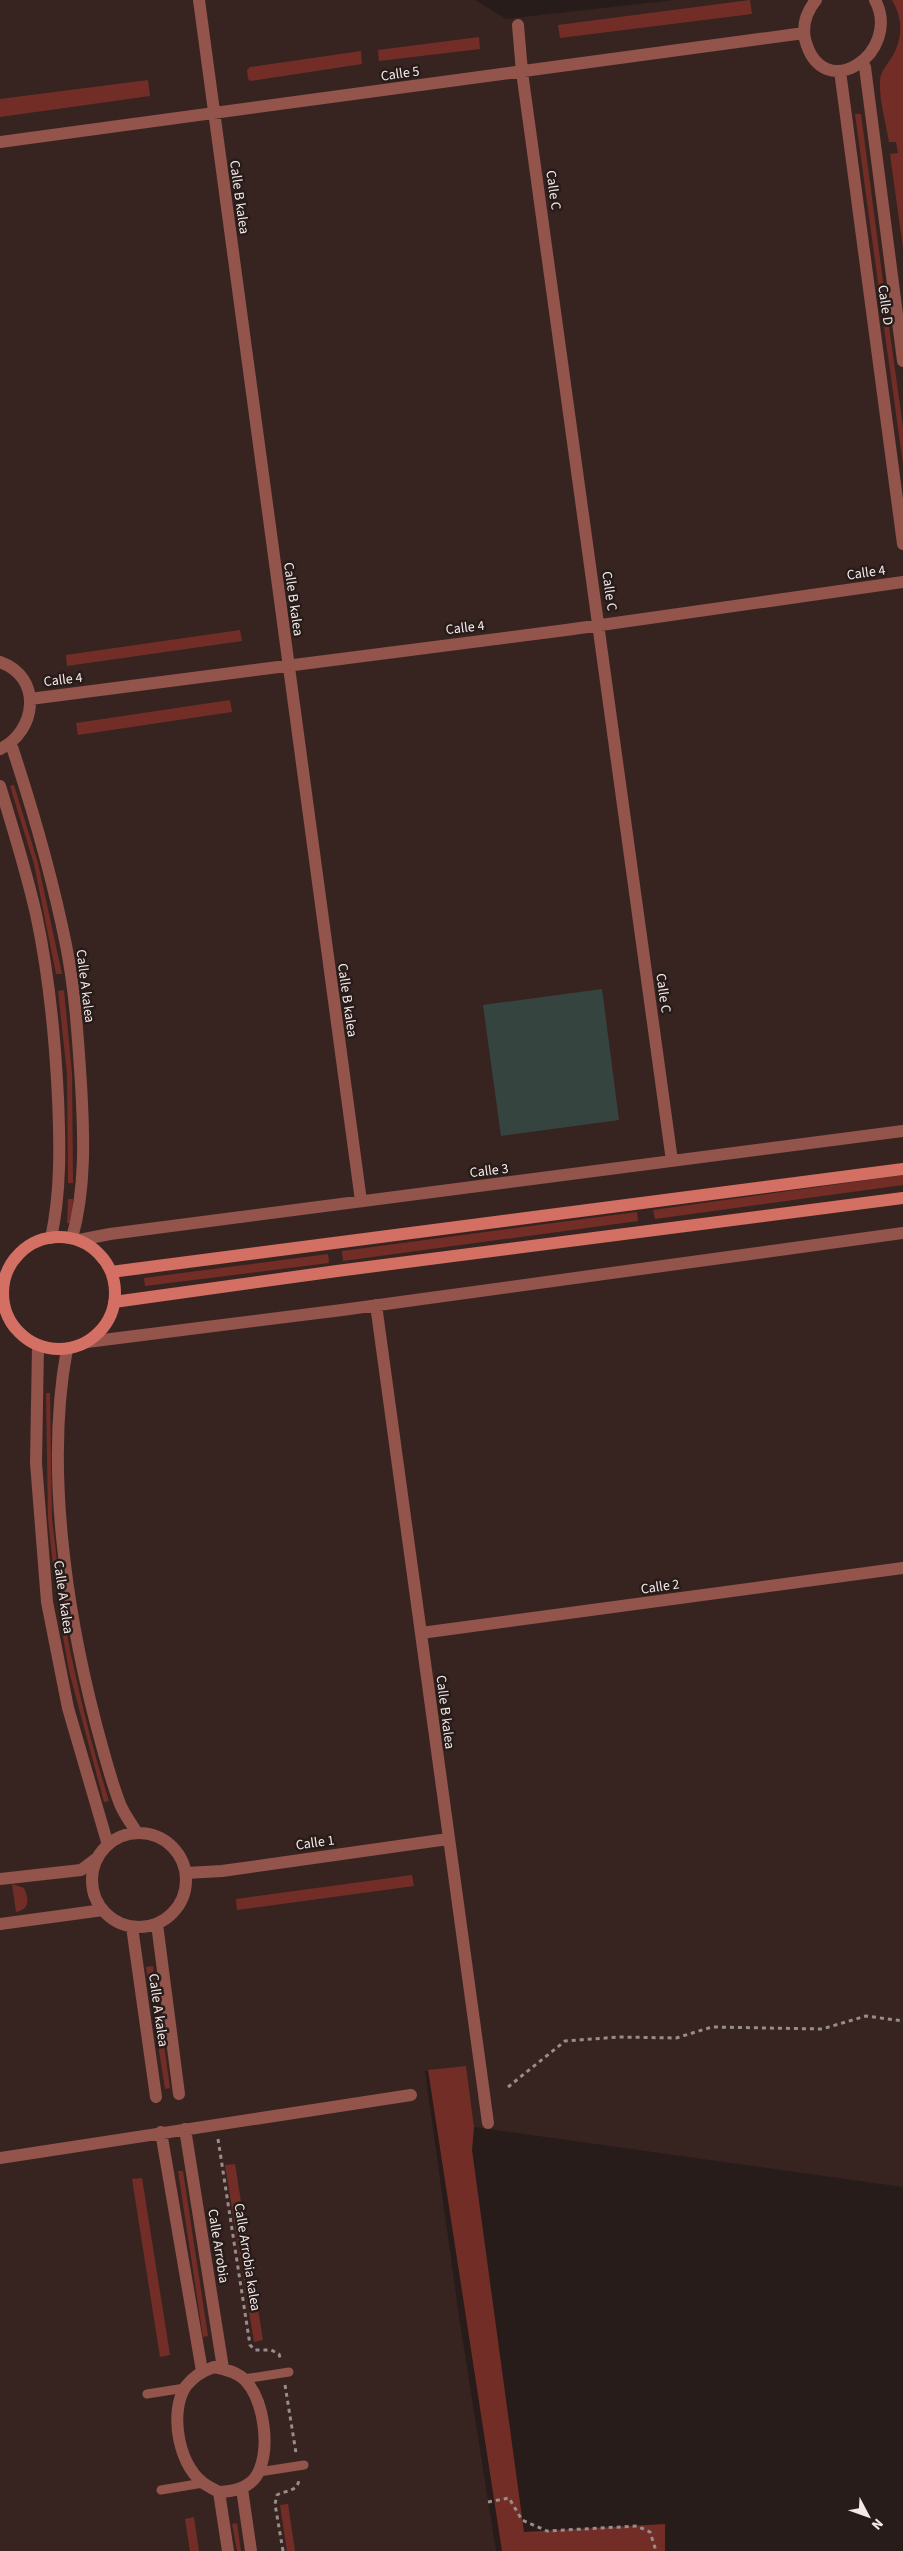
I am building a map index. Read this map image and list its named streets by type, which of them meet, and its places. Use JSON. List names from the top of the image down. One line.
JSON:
{"streets":{"street":["Calle 5","Calle C","Calle B kalea","Calle D","Calle 4","Calle A kalea","Calle 3","Calle 2","Calle 1","Calle Arrobia"],"path":["Calle Arrobia kalea"]},"crossings":[["Calle 5","Calle C"],["Calle 5","Calle B kalea"],["Calle C","Calle 4"],["Calle C","Calle 3"],["Calle B kalea","Calle 4"],["Calle B kalea","Calle 3"],["Calle B kalea","Calle 2"],["Calle B kalea","Calle 1"],["Calle A kalea","Calle 3"],["Calle A kalea","Calle 1"]],"north":"bottom right"}
